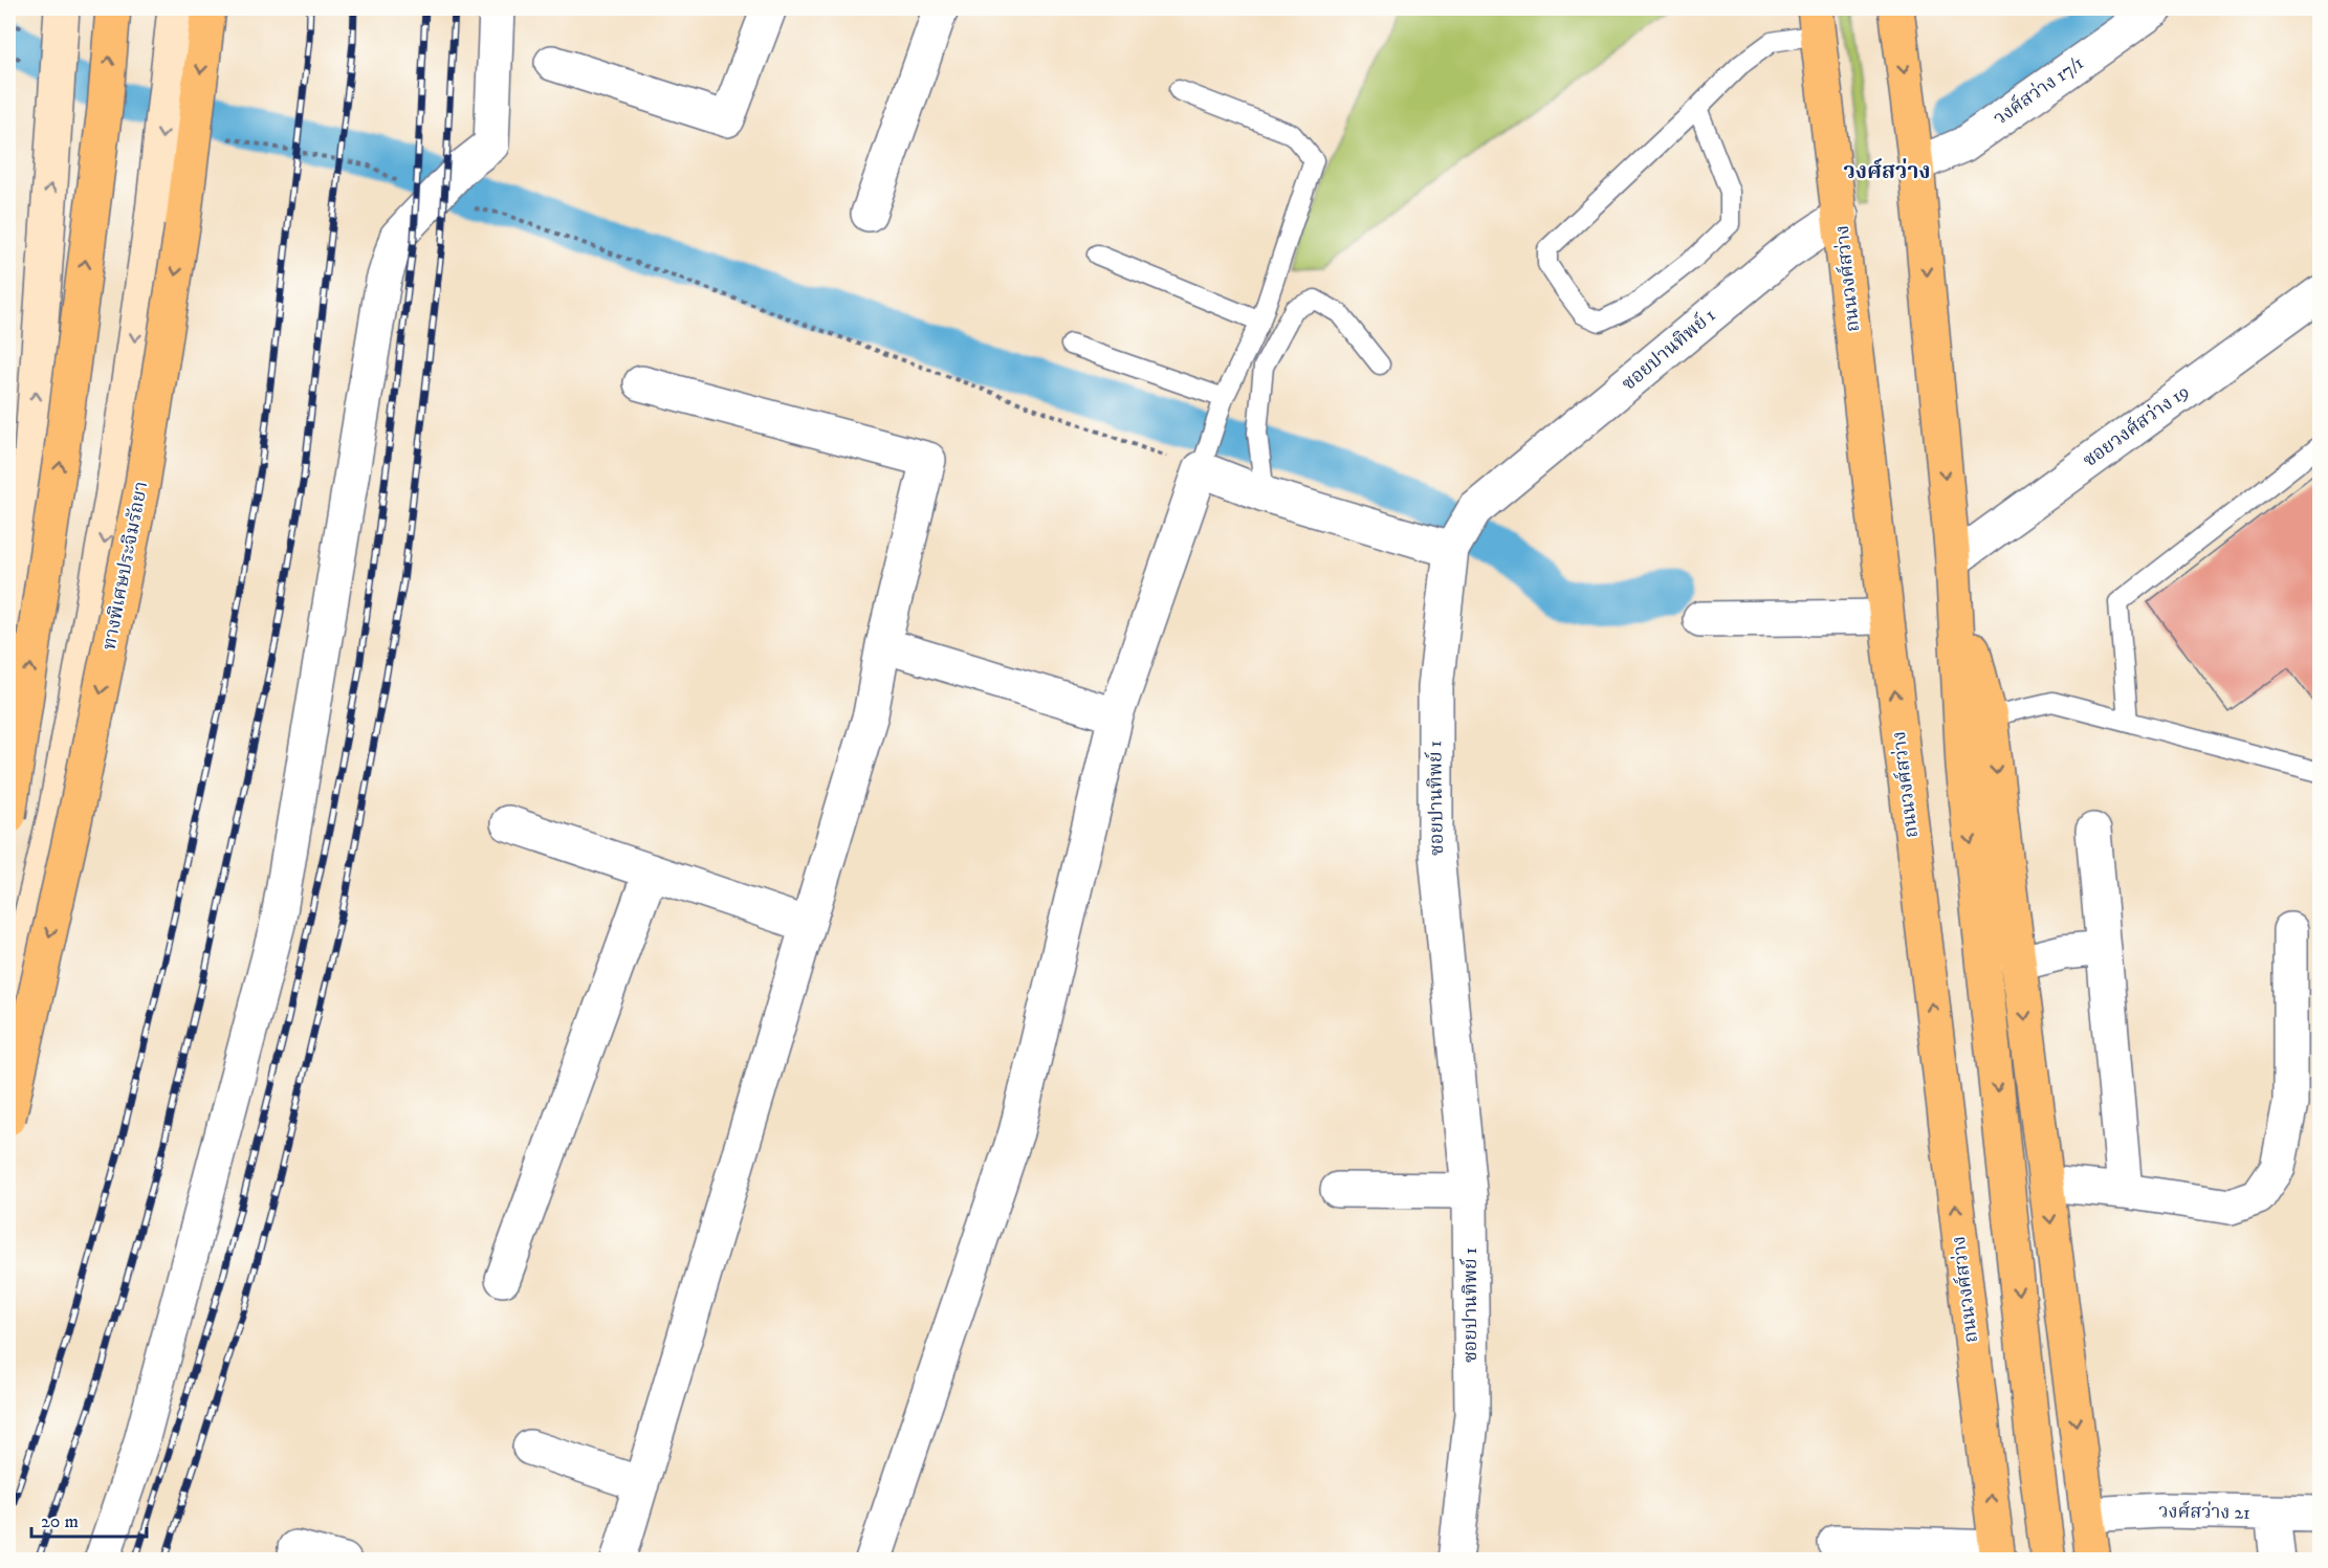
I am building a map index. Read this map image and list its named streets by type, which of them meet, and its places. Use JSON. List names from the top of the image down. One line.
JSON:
{"streets":{"main road":["ถนนวงศ์สว่าง","ทางพิเศษประจิมรัถยา"],"street":["วงศ์สว่าง 17/1","ซอยปานทิพย์ 1","ซอยวงศ์สว่าง 19","วงศ์สว่าง 21"]},"crossings":[["ถนนวงศ์สว่าง","ซอยปานทิพย์ 1"]],"districts":["วงศ์สว่าง"],"scale_bar":"20 m"}
